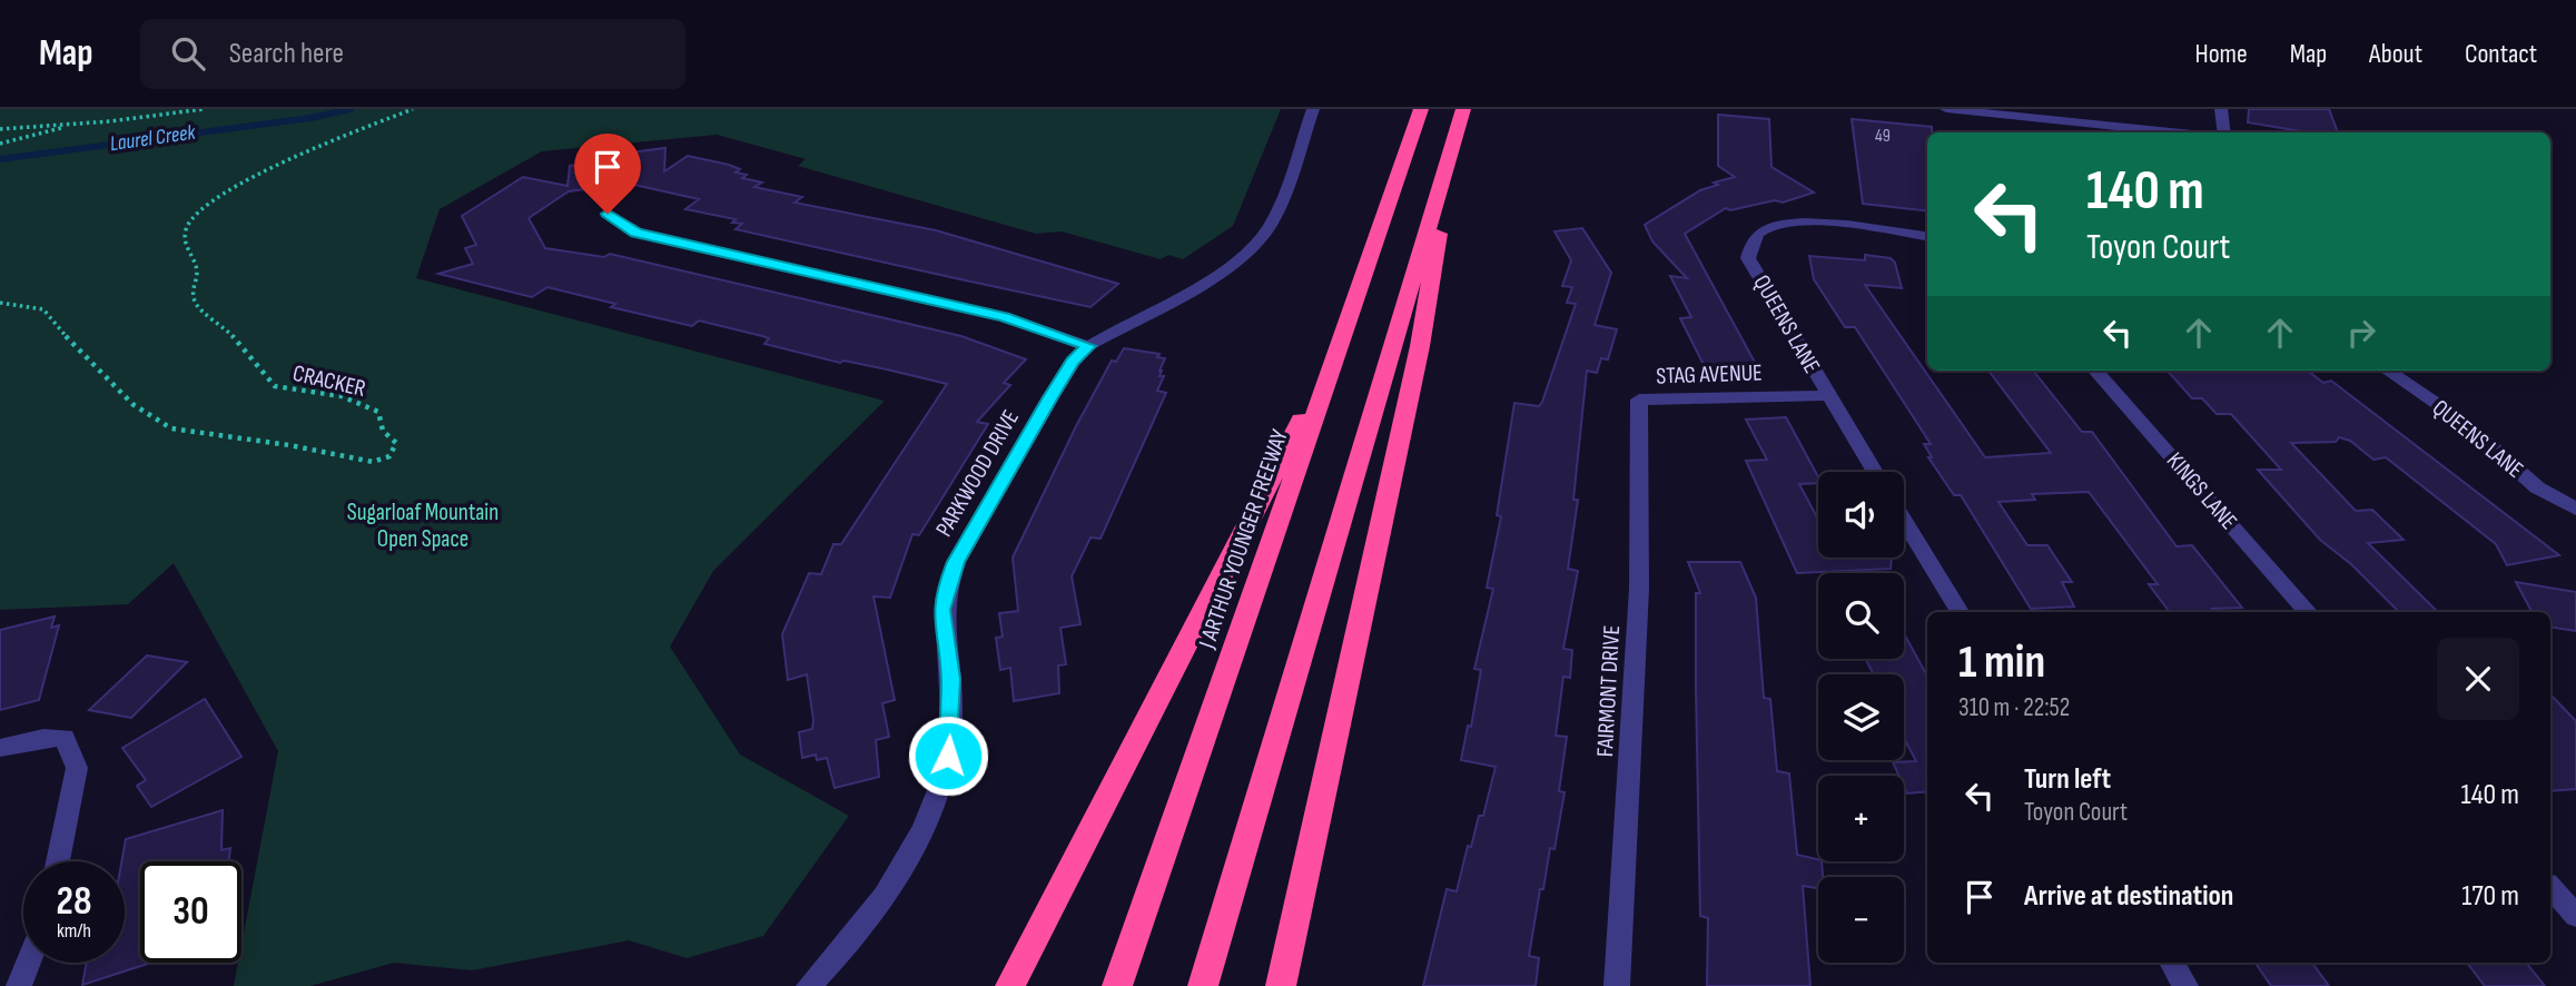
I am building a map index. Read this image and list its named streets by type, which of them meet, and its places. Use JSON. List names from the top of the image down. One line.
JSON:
{"streets":{"highway":["J ARTHUR YOUNGER FREEWAY"],"street":["QUEENS LANE","STAG AVENUE","PARKWOOD DRIVE","KINGS LANE","FAIRMONT DRIVE"],"path":["CRACKER"]},"crossings":[["QUEENS LANE","STAG AVENUE"],["STAG AVENUE","FAIRMONT DRIVE"]],"water":["Laurel Creek"],"parks":["Sugarloaf Mountain Open Space"],"house_numbers":["49"],"page":{"header":"Map","search":"Search here","nav":["Home","Map","About","Contact"],"turn":["140 m","Toyon Court"],"map_buttons":["+","−"],"heading":["1 min","310 m · 22:52"],"list":[{"name":"Turn left","note":"Toyon Court","value":"140 m"},{"name":"Arrive at destination","value":"170 m"}],"speed":"28 km/h","limit":"30"}}
